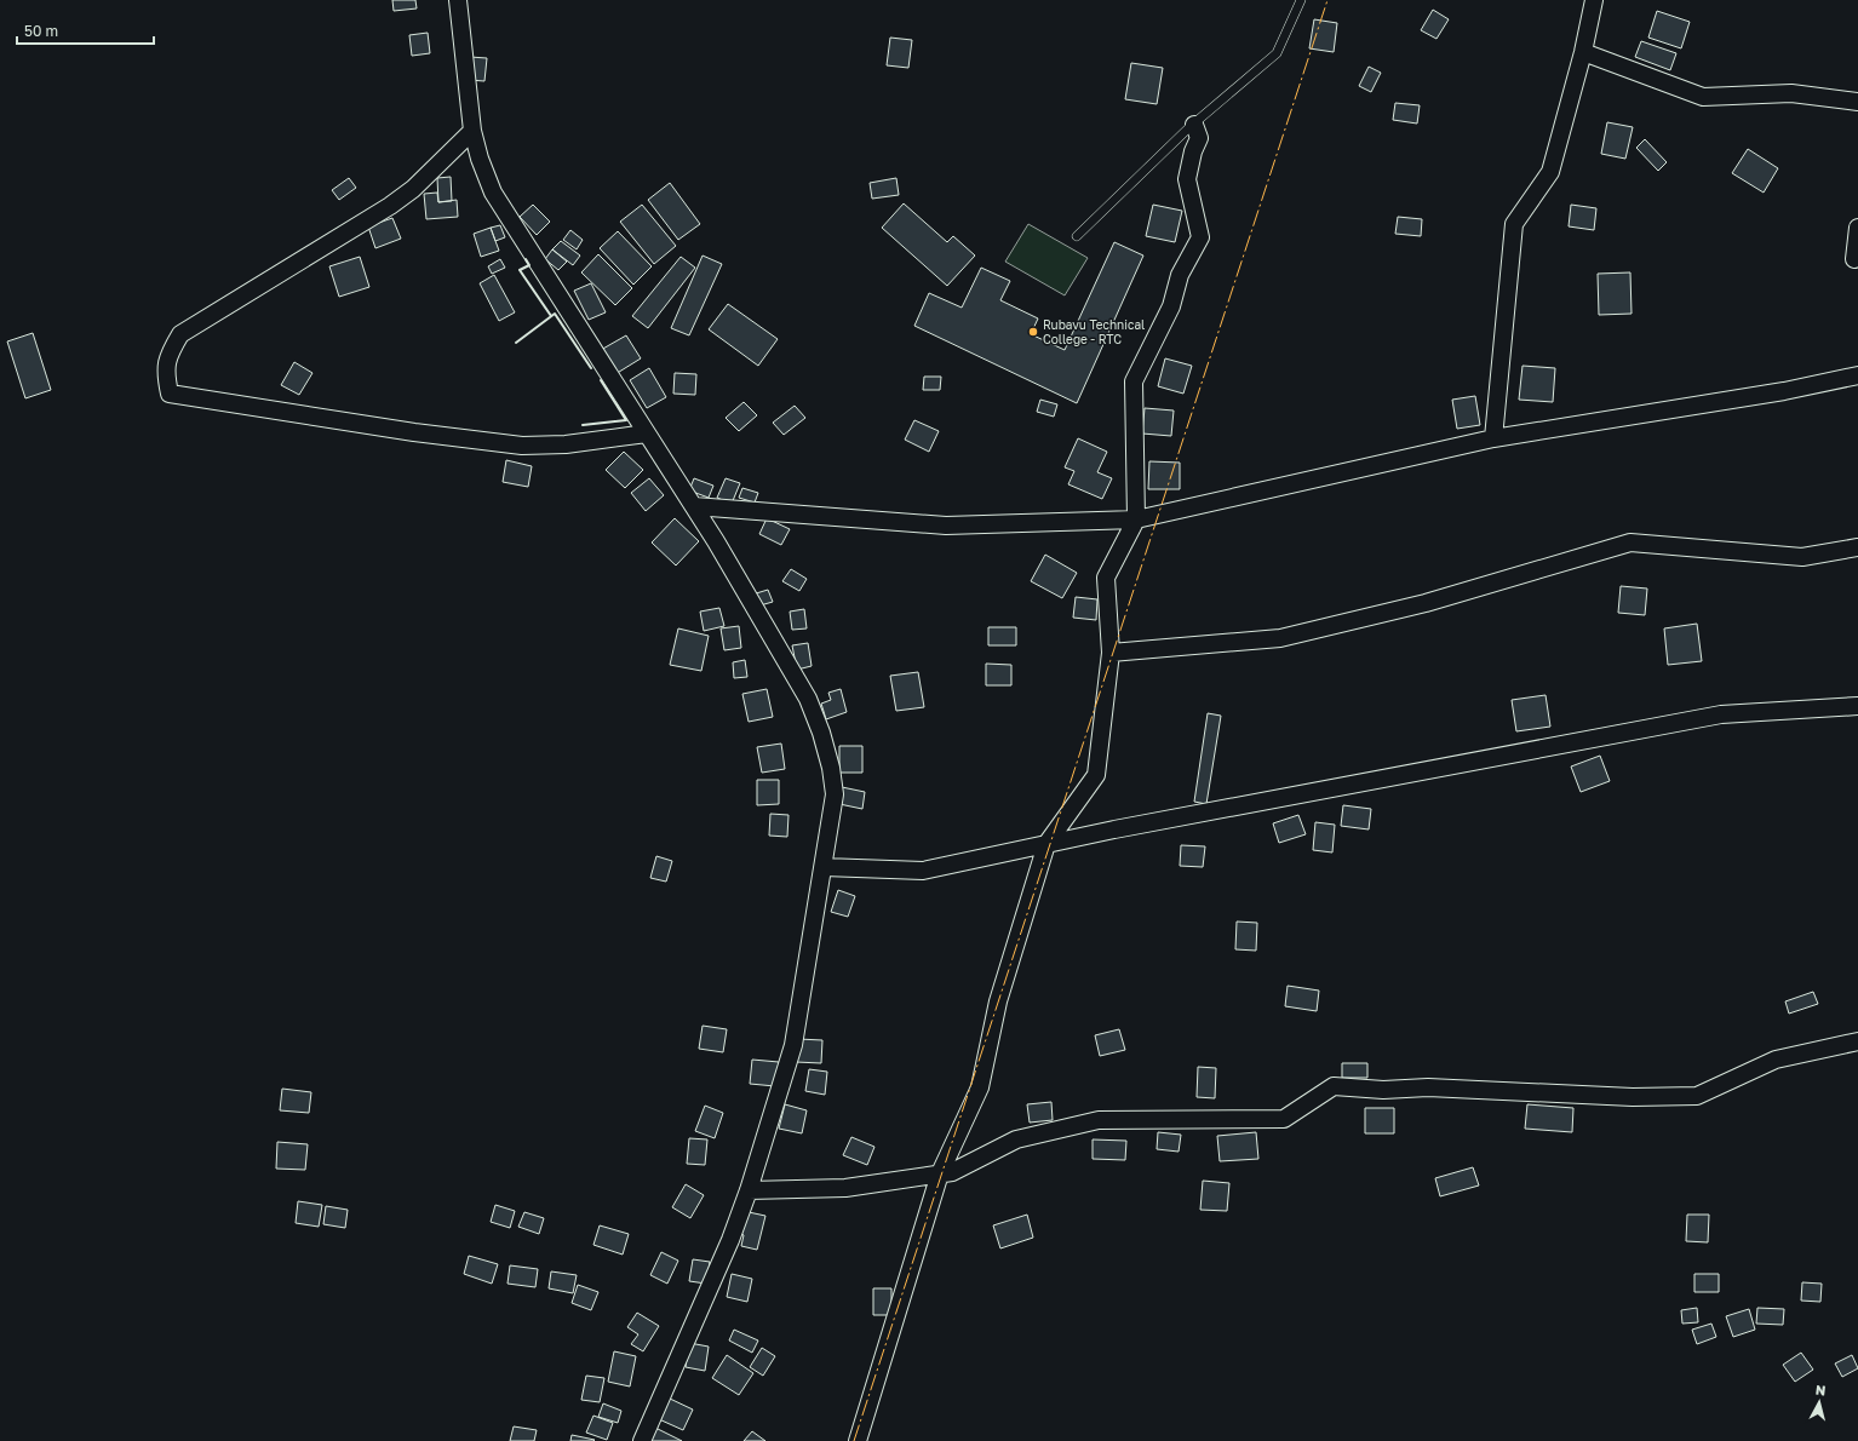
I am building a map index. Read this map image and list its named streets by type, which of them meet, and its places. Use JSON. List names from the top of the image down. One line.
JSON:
{"places":["Rubavu Technical College - RTC"],"scale_bar":"50 m","north":"top"}
